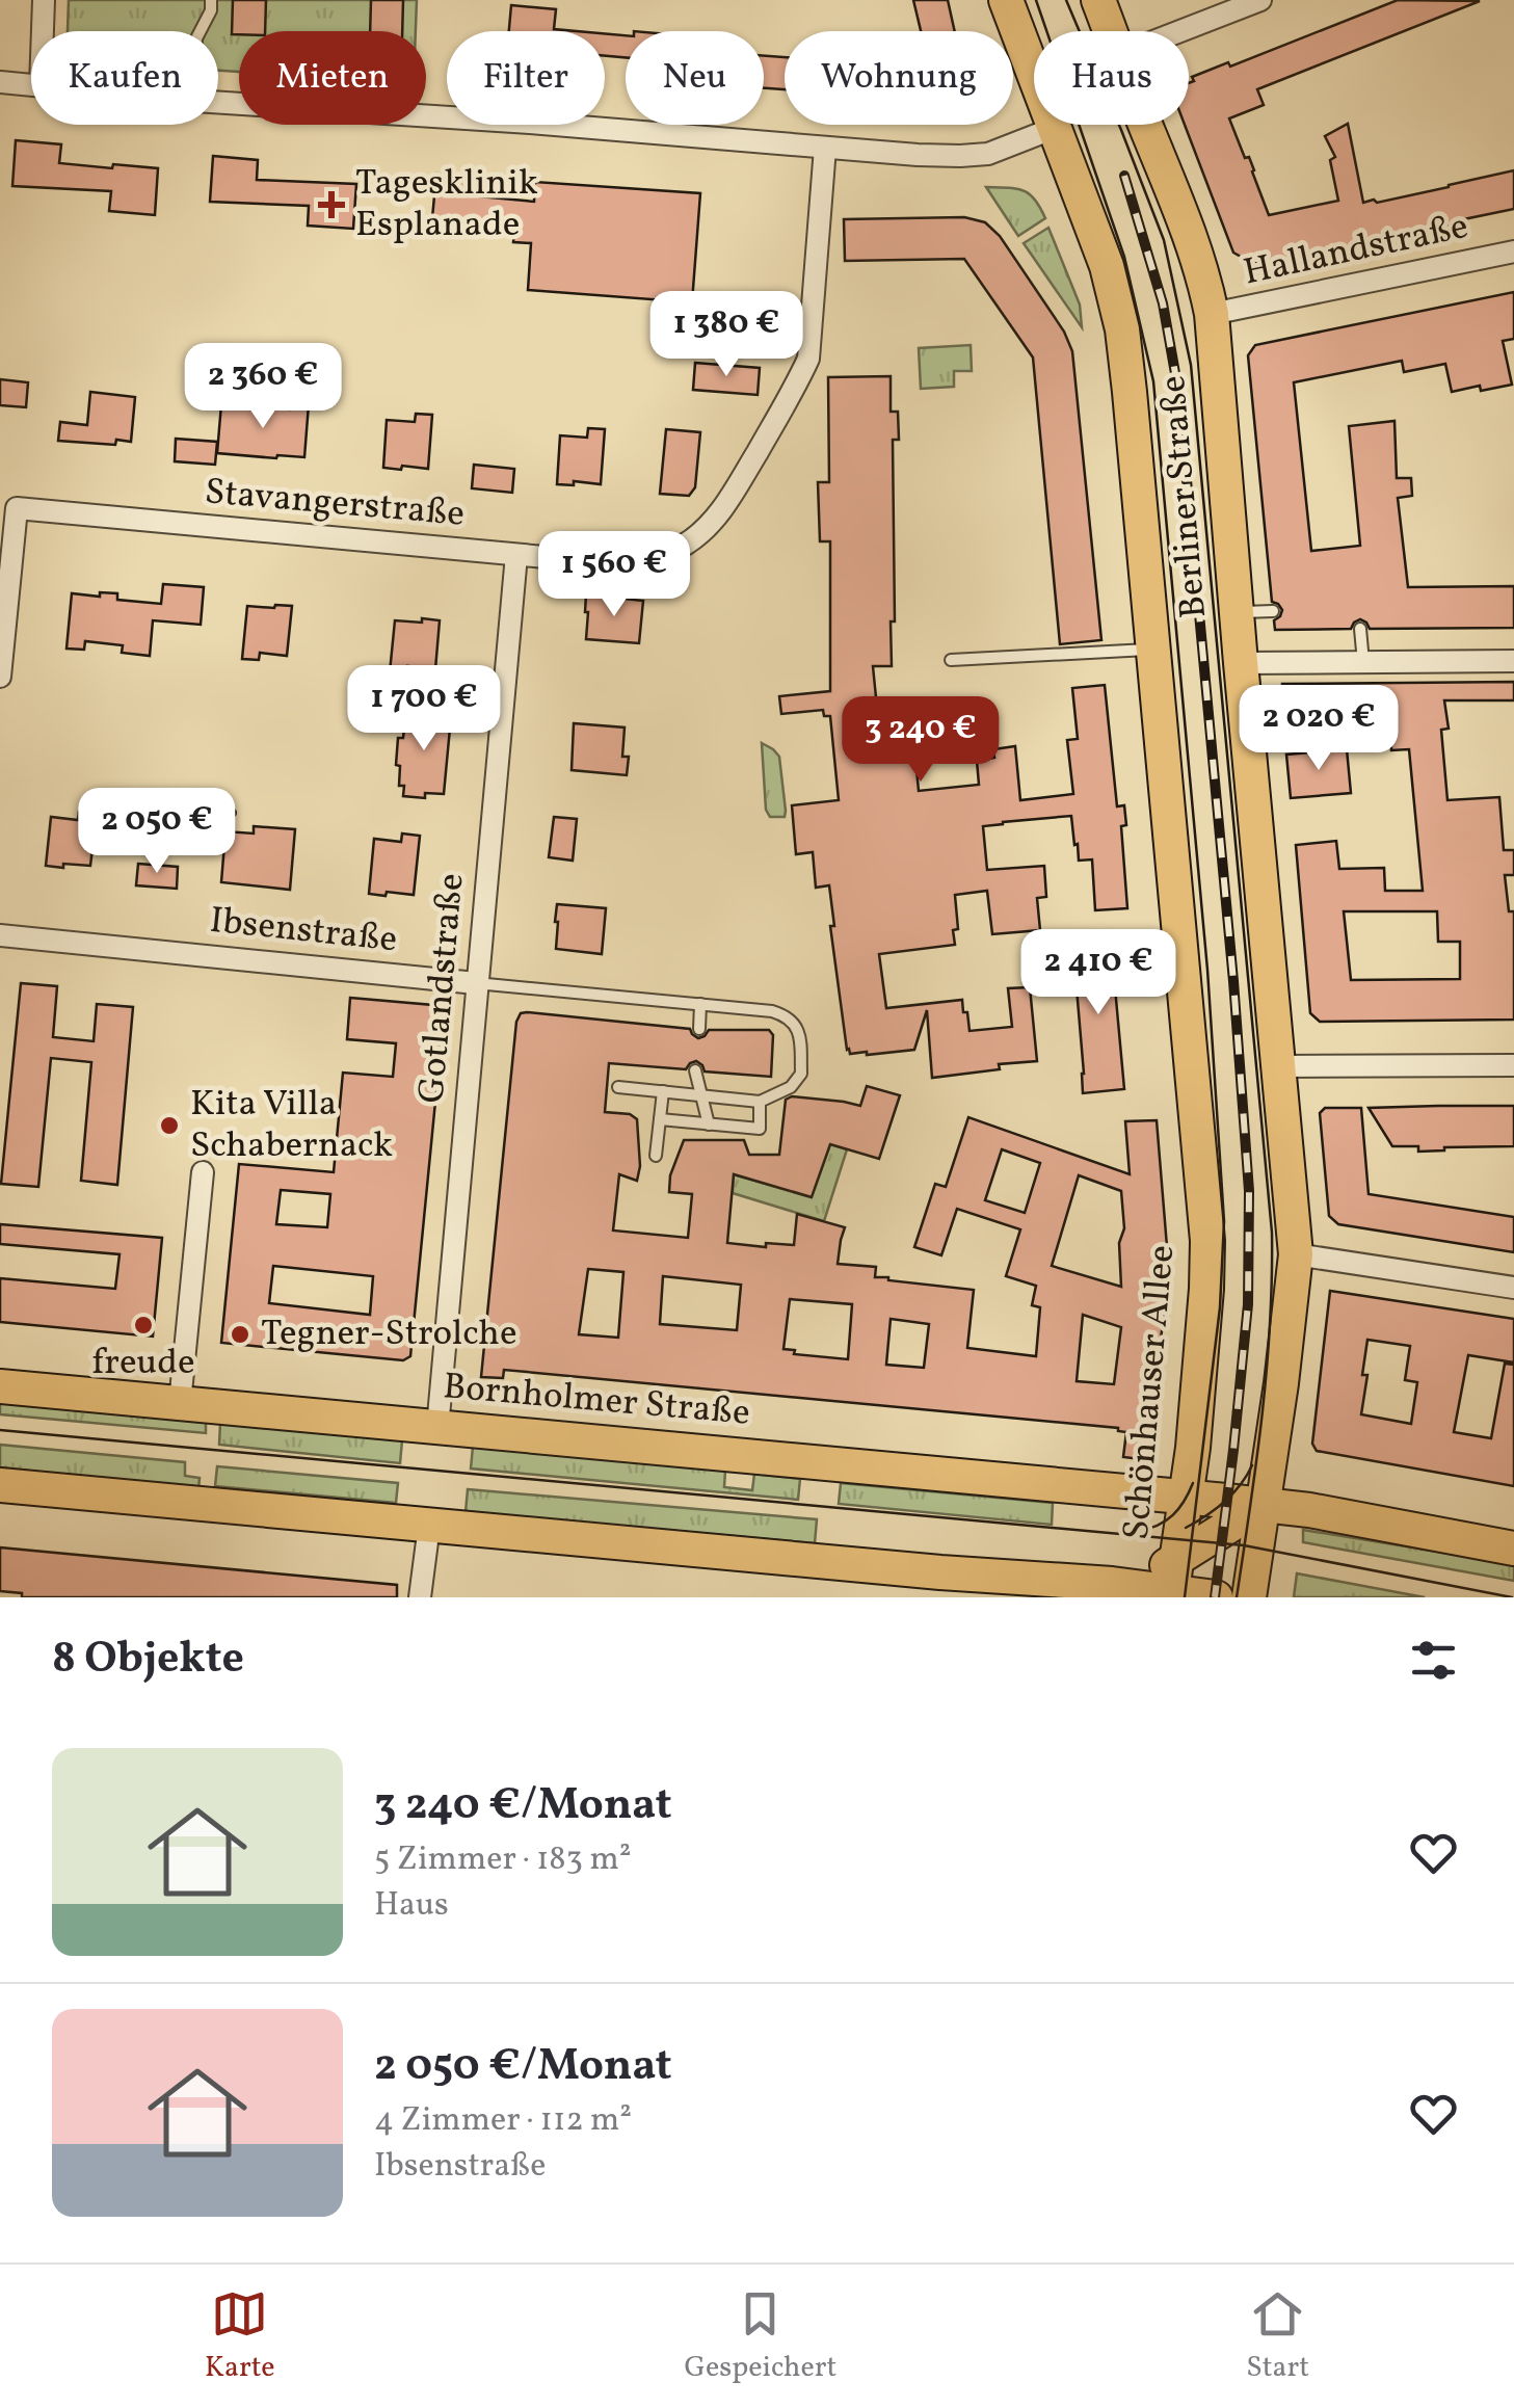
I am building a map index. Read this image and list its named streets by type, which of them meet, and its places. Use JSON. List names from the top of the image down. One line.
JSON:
{"streets":{"main road":["Berliner Straße","Schönhauser Allee","Bornholmer Straße"],"street":["Hallandstraße","Stavangerstraße","Ibsenstraße","Gotlandstraße"]},"crossings":[["Hallandstraße","Berliner Straße"],["Berliner Straße","Schönhauser Allee"],["Stavangerstraße","Gotlandstraße"],["Ibsenstraße","Gotlandstraße"],["Gotlandstraße","Bornholmer Straße"],["Schönhauser Allee","Bornholmer Straße"]],"places":{"health":["Tagesklinik Esplanade"],"other":["Kita Villa Schabernack","freude","Tegner-Strolche"]},"page":{"chip":["Kaufen","Mieten","Filter","Neu","Wohnung","Haus"],"price":["1 380 €","2 360 €","1 560 €","1 700 €","2 020 €","3 240 €","2 050 €","2 410 €"],"heading":"8 Objekte","list":[{"name":"3 240 €/Monat","note":"5 Zimmer · 183 m² · Haus"},{"name":"2 050 €/Monat","note":"4 Zimmer · 112 m² · Ibsenstraße"}],"tabs":["Karte","Gespeichert","Start"]}}
